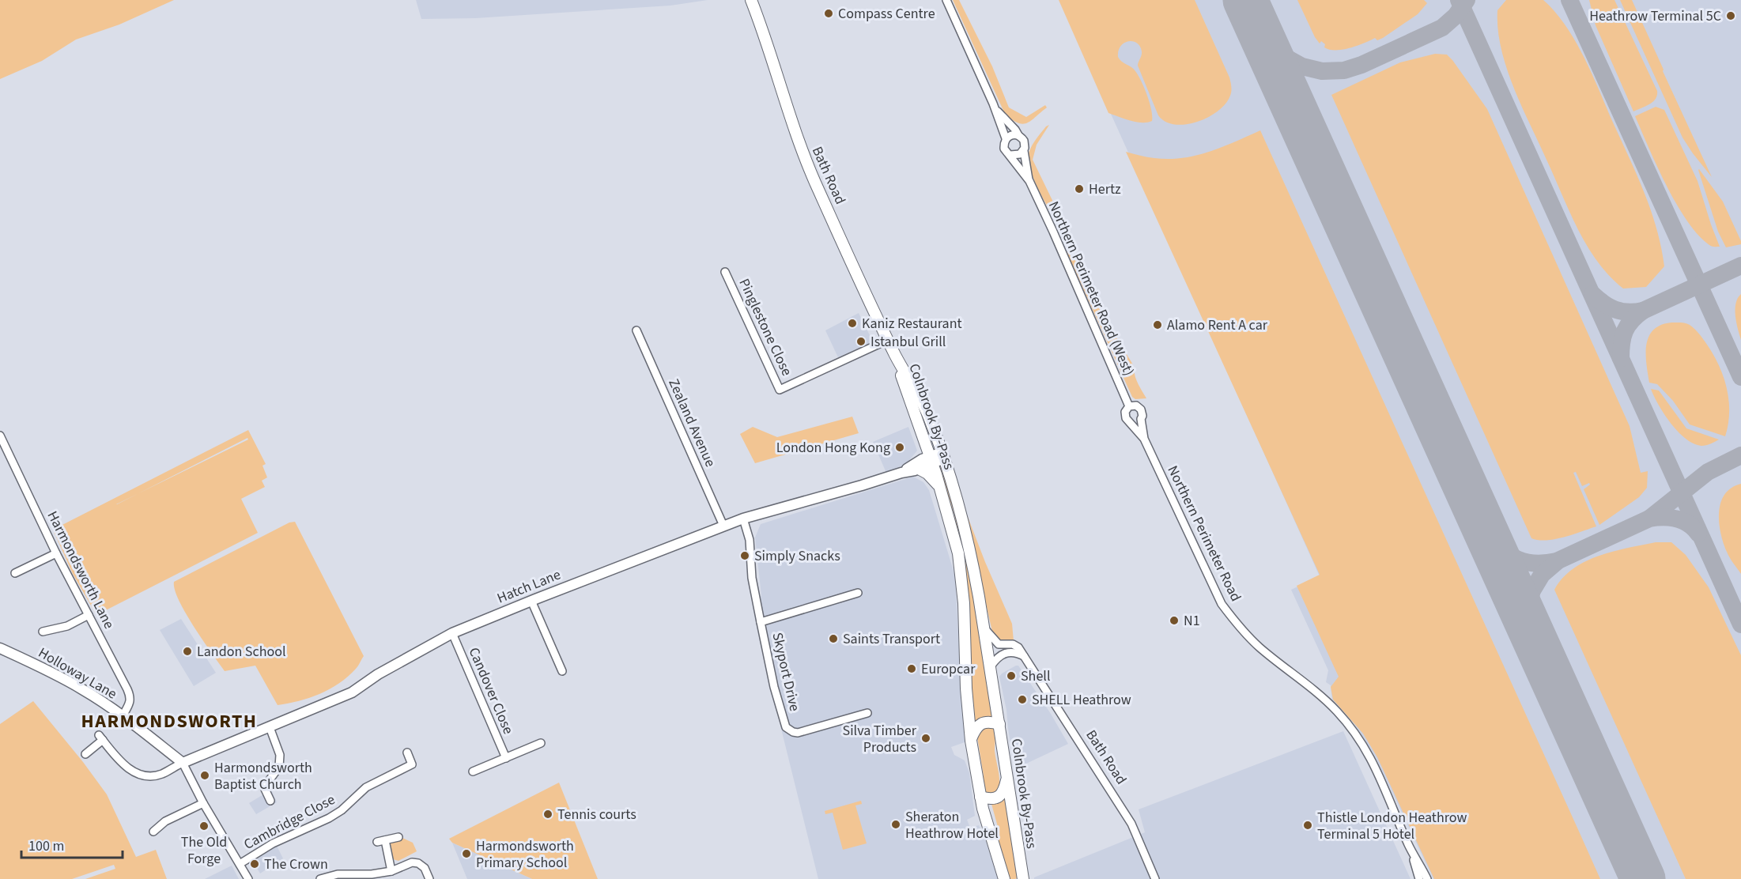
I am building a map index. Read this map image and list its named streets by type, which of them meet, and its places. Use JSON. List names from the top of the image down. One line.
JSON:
{"streets":{"highway":["Bath Road","Colnbrook By-Pass"],"main road":["Hatch Lane","Holloway Lane"],"street":["Northern Perimeter Road (West)","Pinglestone Close","Zealand Avenue","Northern Perimeter Road","Harmondsworth Lane","Skyport Drive","Candover Close","Cambridge Close"]},"crossings":[["Bath Road","Pinglestone Close"],["Bath Road","Colnbrook By-Pass"],["Northern Perimeter Road (West)","Northern Perimeter Road"],["Colnbrook By-Pass","Hatch Lane"],["Zealand Avenue","Hatch Lane"],["Harmondsworth Lane","Holloway Lane"],["Hatch Lane","Skyport Drive"],["Hatch Lane","Holloway Lane"],["Hatch Lane","Candover Close"]],"districts":["HARMONDSWORTH"],"places":["Compass Centre","Heathrow Terminal 5C","Hertz","Kaniz Restaurant","Alamo Rent A car","Istanbul Grill","London Hong Kong","Simply Snacks","N1","Saints Transport","Landon School","Europcar","Shell","SHELL Heathrow","Silva Timber Products","Harmondsworth Baptist Church","Tennis courts","Sheraton Heathrow Hotel","Thistle London Heathrow Terminal 5 Hotel","The Old Forge","Harmondsworth Primary School","The Crown"],"scale_bar":"100 m"}
